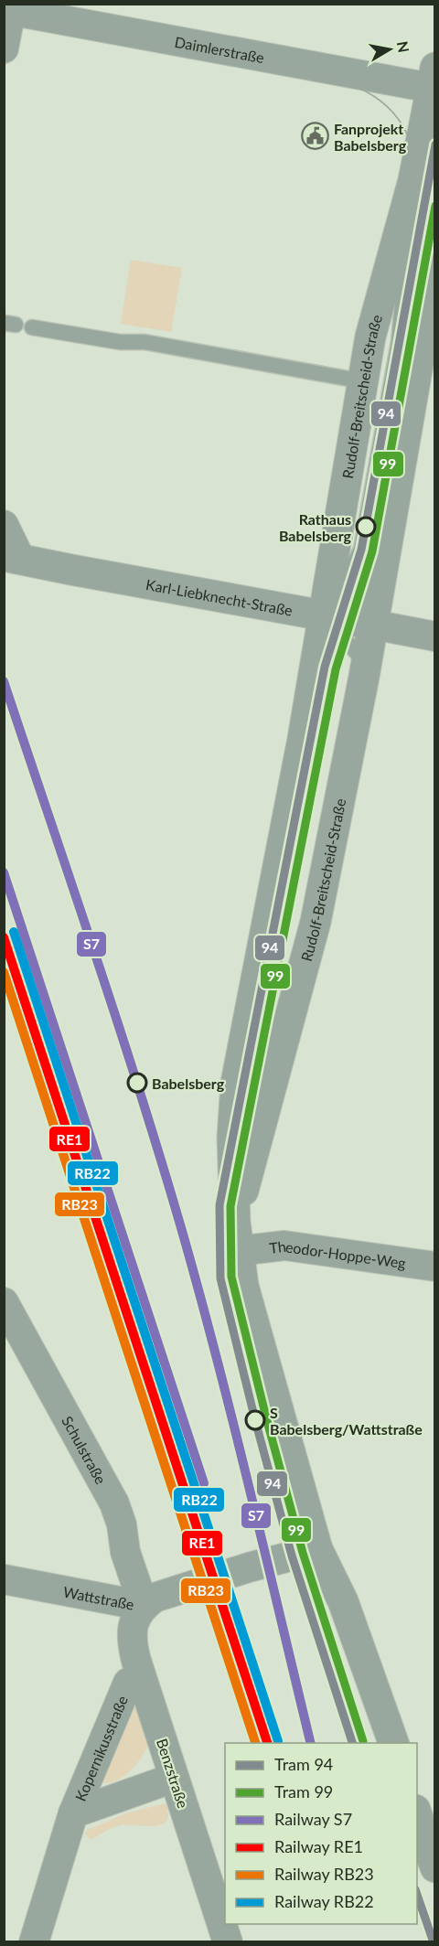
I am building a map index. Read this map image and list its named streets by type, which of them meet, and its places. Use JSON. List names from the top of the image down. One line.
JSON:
{"streets":{"street":["Daimlerstraße","Rudolf-Breitscheid-Straße","Karl-Liebknecht-Straße","Theodor-Hoppe-Weg","Schulstraße","Wattstraße","Kopernikusstraße","Benzstraße"]},"crossings":[["Daimlerstraße","Rudolf-Breitscheid-Straße"],["Rudolf-Breitscheid-Straße","Karl-Liebknecht-Straße"],["Rudolf-Breitscheid-Straße","Theodor-Hoppe-Weg"],["Rudolf-Breitscheid-Straße","Wattstraße"],["Schulstraße","Wattstraße"],["Schulstraße","Benzstraße"],["Wattstraße","Benzstraße"],["Kopernikusstraße","Benzstraße"]],"places":{"public building":["Fanprojekt Babelsberg"],"other":["Rathaus Babelsberg","Babelsberg","S Babelsberg/Wattstraße"]},"lines":["tram line 94","tram line 99","rail line S7","rail line RB22","rail line RE1","rail line RB23"],"legend":["Tram 94","Tram 99","Railway S7","Railway RE1","Railway RB23","Railway RB22"],"north":"right"}
